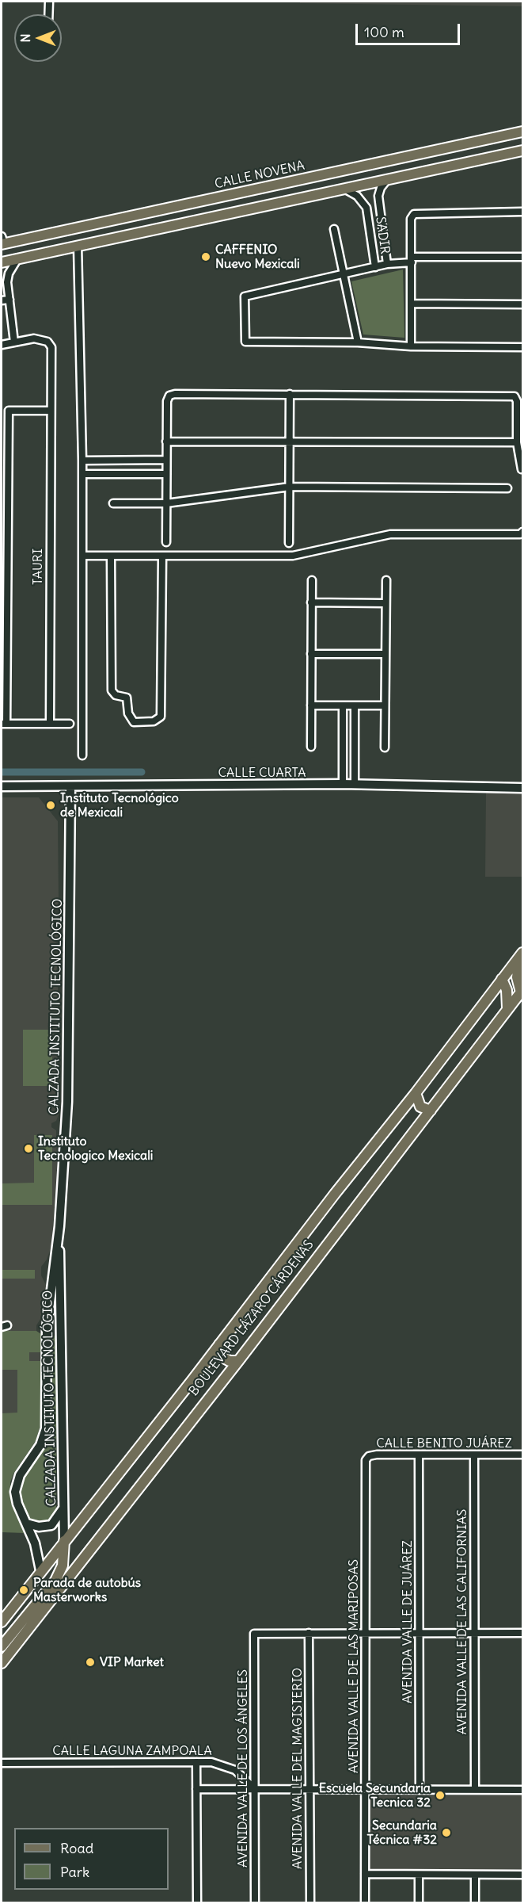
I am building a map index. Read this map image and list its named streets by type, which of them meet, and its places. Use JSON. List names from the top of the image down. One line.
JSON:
{"streets":{"main road":["CALLE NOVENA","BOULEVARD LÁZARO CÁRDENAS"],"street":["SADIR","TAURI","CALLE CUARTA","CALZADA INSTITUTO TECNOLÓGICO","CALLE BENITO JUÁREZ","AVENIDA VALLE DE JUÁREZ","AVENIDA VALLE DE LAS CALIFORNIAS","AVENIDA VALLE DE LAS MARIPOSAS","CALLE LAGUNA ZAMPOALA","AVENIDA VALLE DE LOS ÁNGELES","AVENIDA VALLE DEL MAGISTERIO"]},"crossings":[["CALLE CUARTA","CALZADA INSTITUTO TECNOLÓGICO"],["CALZADA INSTITUTO TECNOLÓGICO","BOULEVARD LÁZARO CÁRDENAS"],["CALLE BENITO JUÁREZ","AVENIDA VALLE DE JUÁREZ"],["CALLE BENITO JUÁREZ","AVENIDA VALLE DE LAS CALIFORNIAS"],["CALLE BENITO JUÁREZ","AVENIDA VALLE DE LAS MARIPOSAS"],["CALLE LAGUNA ZAMPOALA","AVENIDA VALLE DE LOS ÁNGELES"],["AVENIDA VALLE DE LOS ÁNGELES","AVENIDA VALLE DEL MAGISTERIO"]],"places":["CAFFENIO Nuevo Mexicali","Instituto Tecnológico de Mexicali","Instituto Tecnologico Mexicali","Parada de autobús Masterworks","VIP Market","Escuela Secundaria Tecnica 32","Secundaria Técnica #32"],"legend":["Road","Park"],"scale_bar":"100 m","north":"left"}
